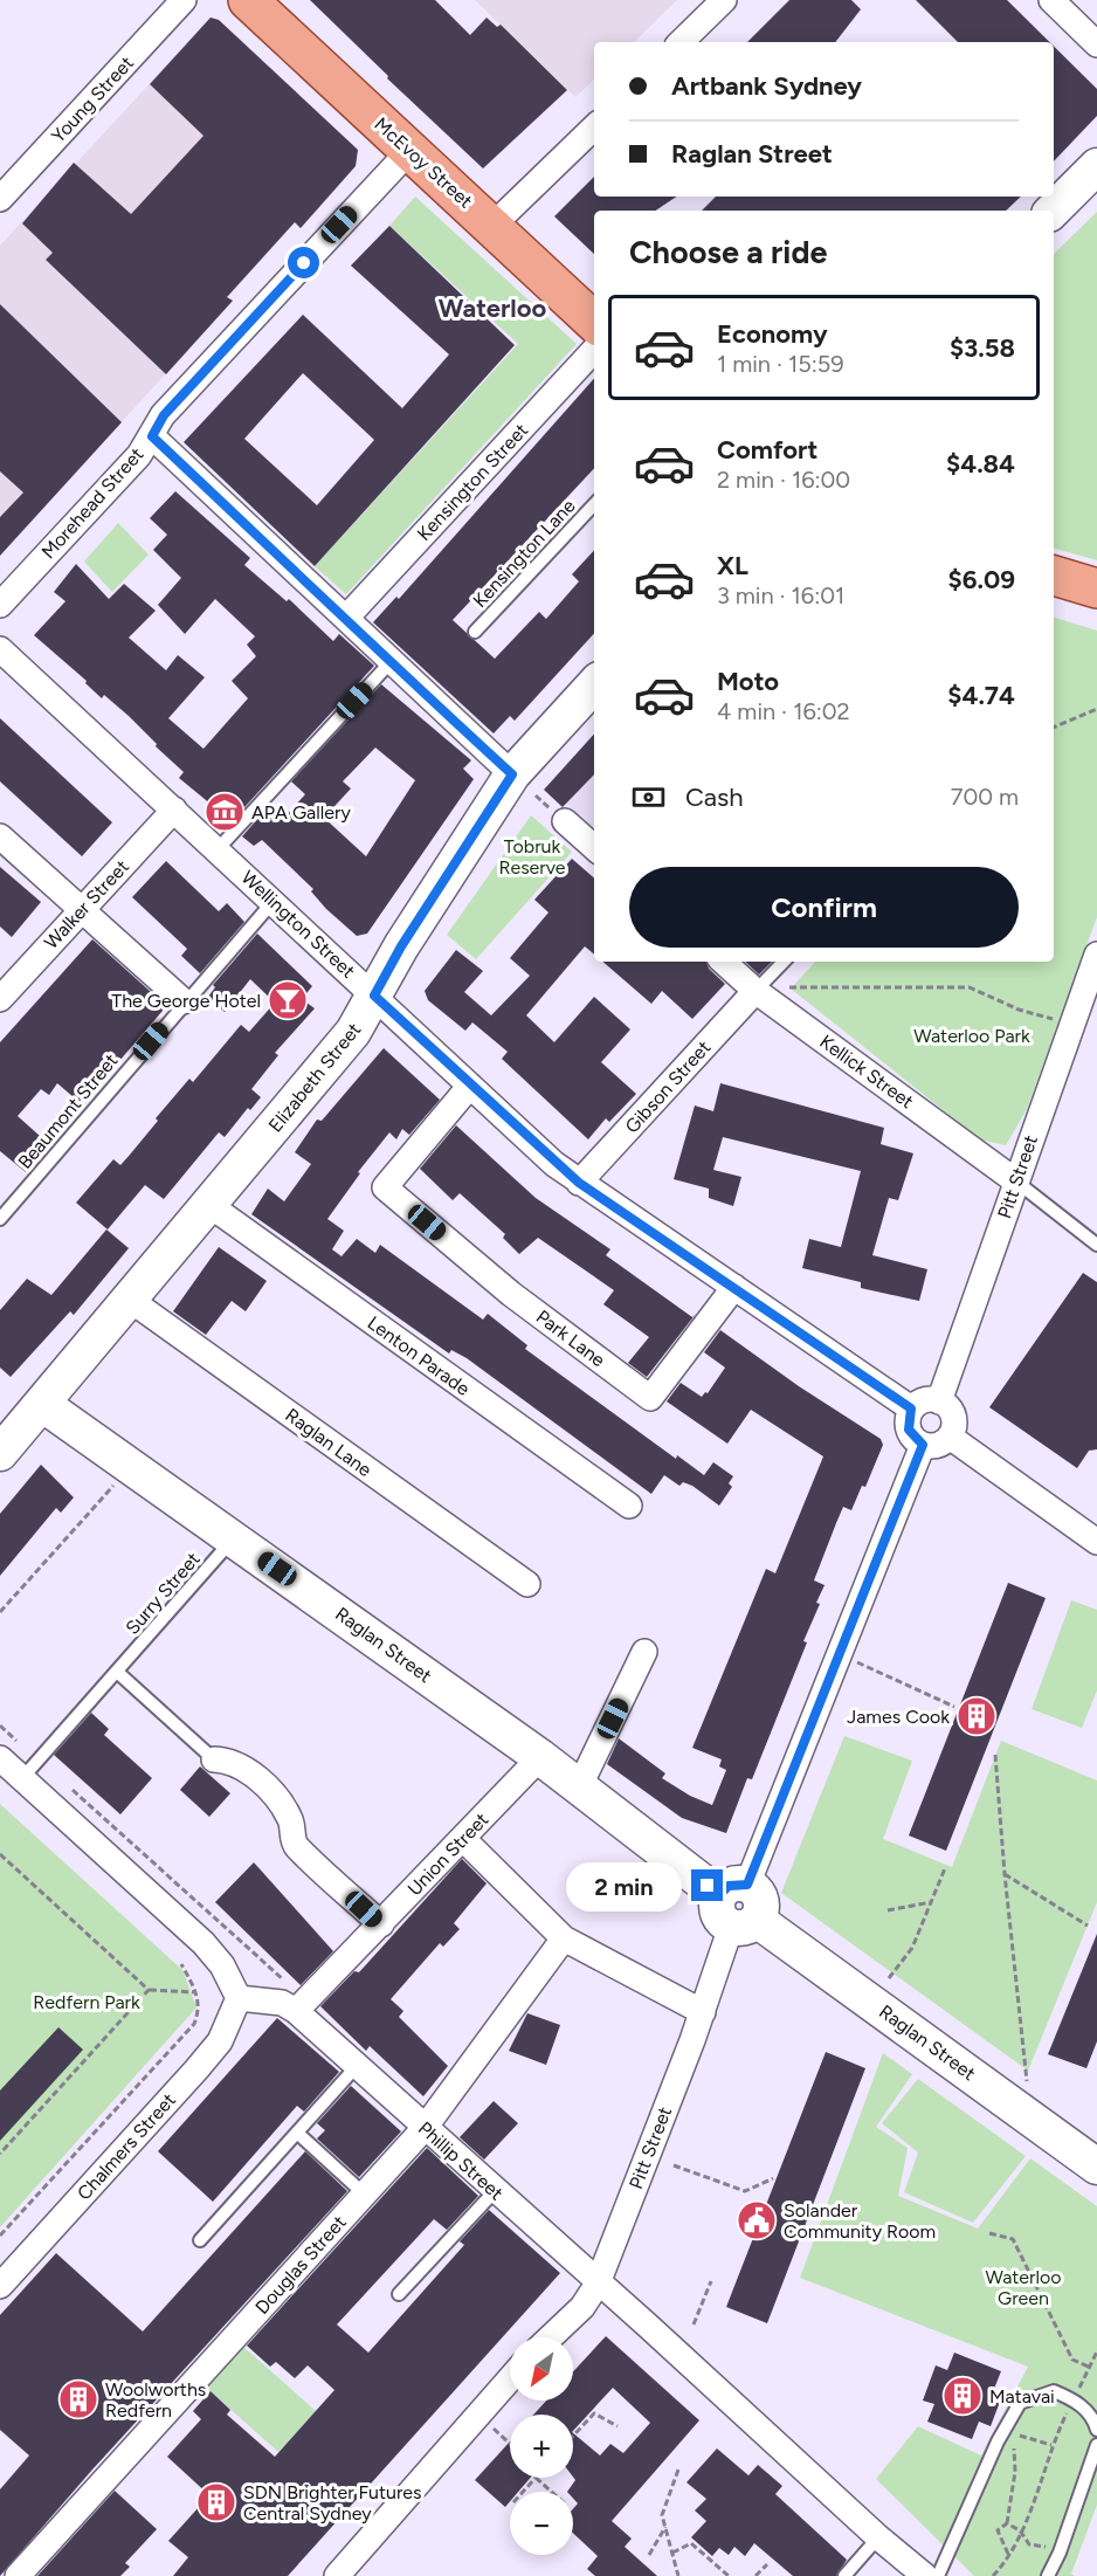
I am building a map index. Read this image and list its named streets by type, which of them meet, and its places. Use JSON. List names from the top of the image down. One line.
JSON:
{"streets":{"main road":["McEvoy Street"],"street":["Young Street","Kensington Street","Morehead Street","Walker Street","Wellington Street","Kellick Street","Elizabeth Street","Gibson Street","Pitt Street","Park Lane","Lenton Parade","Raglan Lane","Raglan Street","Union Street","Chalmers Street","Phillip Street","Douglas Street"],"lane":["Kensington Lane","Beaumont Street","Surry Street"]},"crossings":[["McEvoy Street","Morehead Street"],["Walker Street","Wellington Street"],["Wellington Street","Elizabeth Street"],["Wellington Street","Gibson Street"],["Wellington Street","Beaumont Street"],["Wellington Street","Pitt Street"],["Wellington Street","Park Lane"],["Kellick Street","Gibson Street"],["Kellick Street","Pitt Street"],["Elizabeth Street","Lenton Parade"],["Elizabeth Street","Raglan Lane"],["Elizabeth Street","Raglan Street"],["Pitt Street","Raglan Street"],["Pitt Street","Phillip Street"],["Surry Street","Raglan Street"],["Raglan Street","Union Street"],["Union Street","Phillip Street"],["Chalmers Street","Phillip Street"],["Phillip Street","Douglas Street"]],"districts":["Waterloo"],"parks":["Tobruk Reserve","Waterloo Park","Redfern Park","Waterloo Green"],"places":{"museum":["APA Gallery"],"bar":["The George Hotel"],"building":["James Cook","Matavai","Woolworths Redfern","SDN Brighter Futures Central Sydney"],"public building":["Solander Community Room"]},"north":"bottom left","page":{"banner":["Artbank Sydney","Raglan Street"],"heading":"Choose a ride","list":[{"name":"Economy","note":"1 min · 15:59","value":"$3.58"},{"name":"Comfort","note":"2 min · 16:00","value":"$4.84"},{"name":"XL","note":"3 min · 16:01","value":"$6.09"},{"name":"Moto","note":"4 min · 16:02","value":"$4.74"}],"pay":["Cash","700 m"],"buttons":"Confirm","bubble":"2 min","map_buttons":["+","−"]}}
